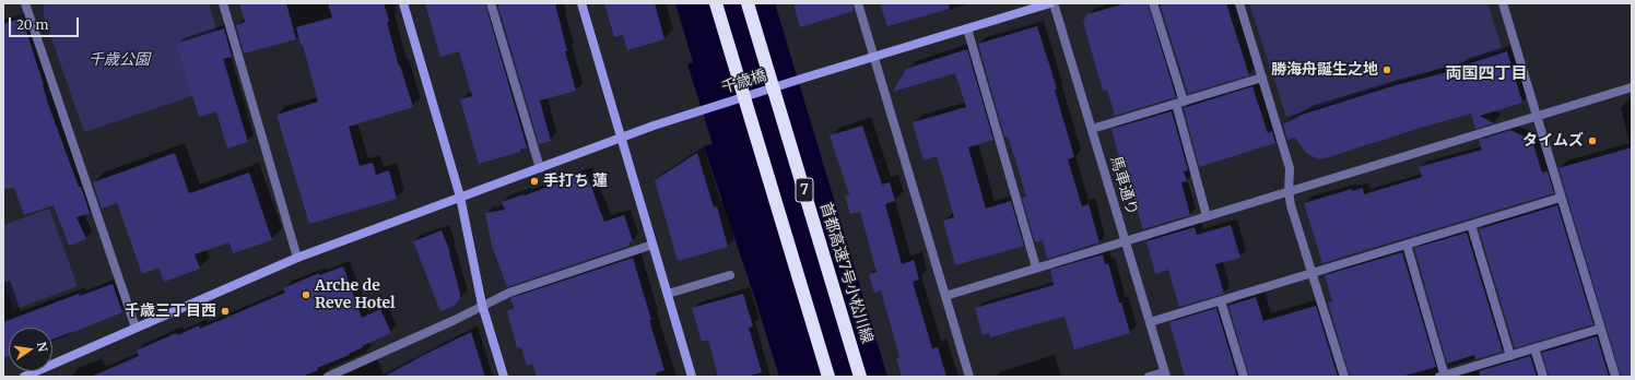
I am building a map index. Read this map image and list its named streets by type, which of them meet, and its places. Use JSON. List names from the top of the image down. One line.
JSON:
{"streets":{"highway":["7","首都高速7号小松川線"],"street":["千歳橋","馬車通り"]},"districts":["両国四丁目"],"parks":["千歳公園"],"places":["勝海舟誕生之地","タイムズ","手打ち 蓮","Arche de Reve Hotel","千歳三丁目西"],"scale_bar":"20 m","north":"right"}
